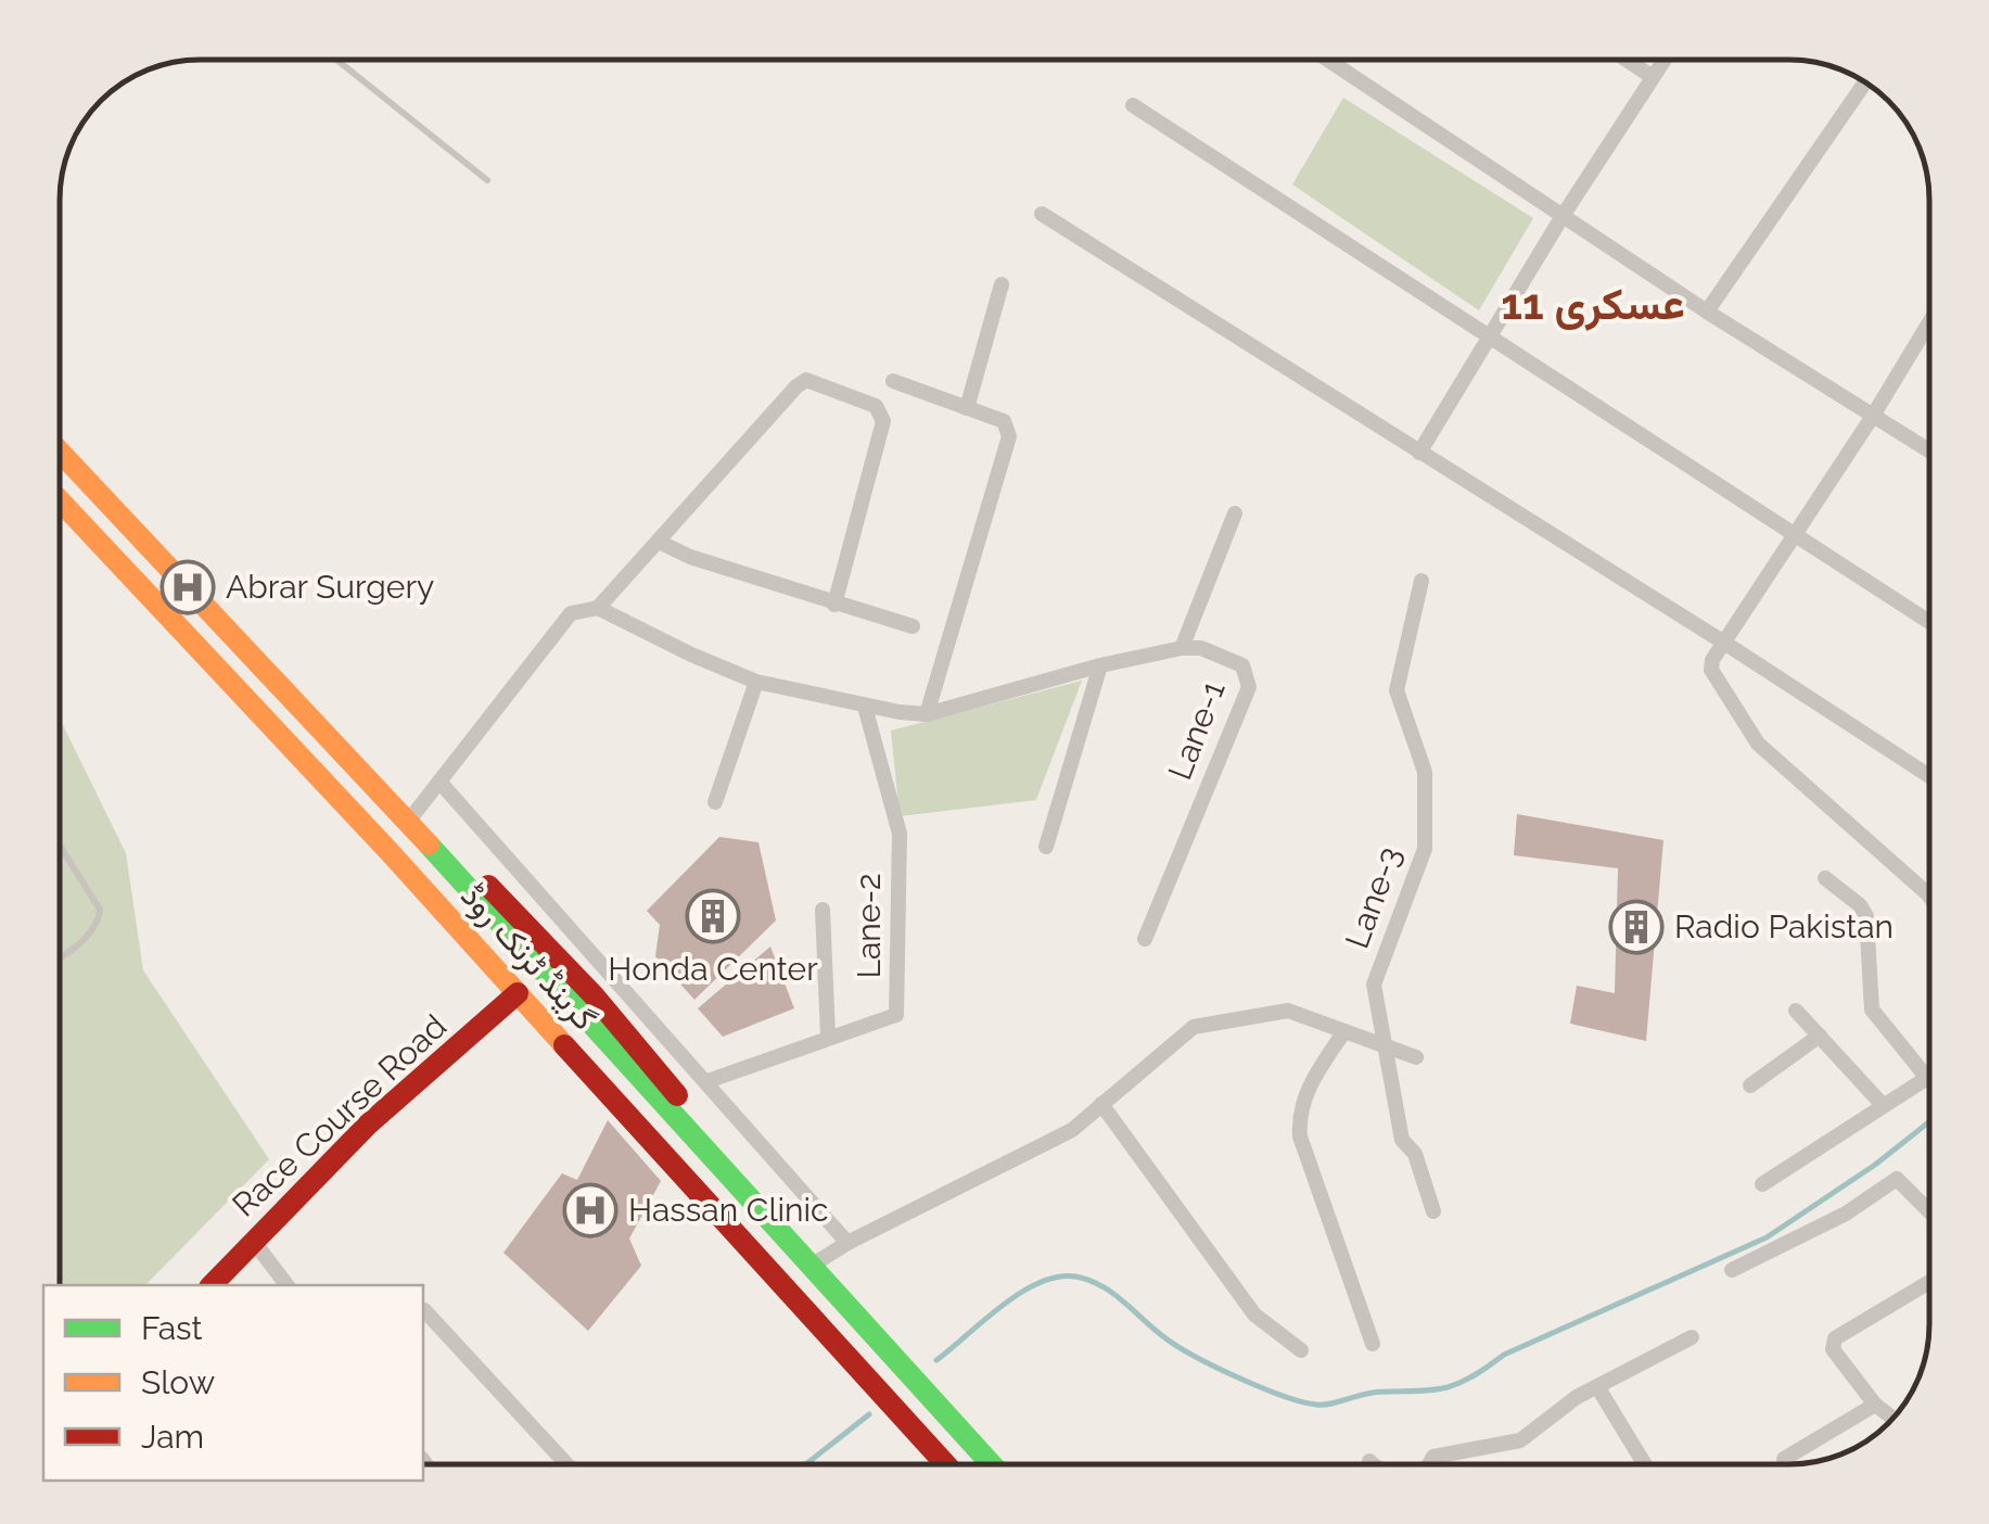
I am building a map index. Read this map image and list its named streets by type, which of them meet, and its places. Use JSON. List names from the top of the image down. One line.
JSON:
{"streets":{"main road":["گرینڈ ٹرنک روڈ","Race Course Road"],"street":["Lane-1","Lane-3","Lane-2"]},"crossings":[["Lane-1","Lane-2"],["گرینڈ ٹرنک روڈ","Race Course Road"]],"districts":["عسکری 11"],"places":{"hospital":["Abrar Surgery","Hassan Clinic"],"building":["Honda Center","Radio Pakistan"]},"legend":["Fast","Slow","Jam"]}
